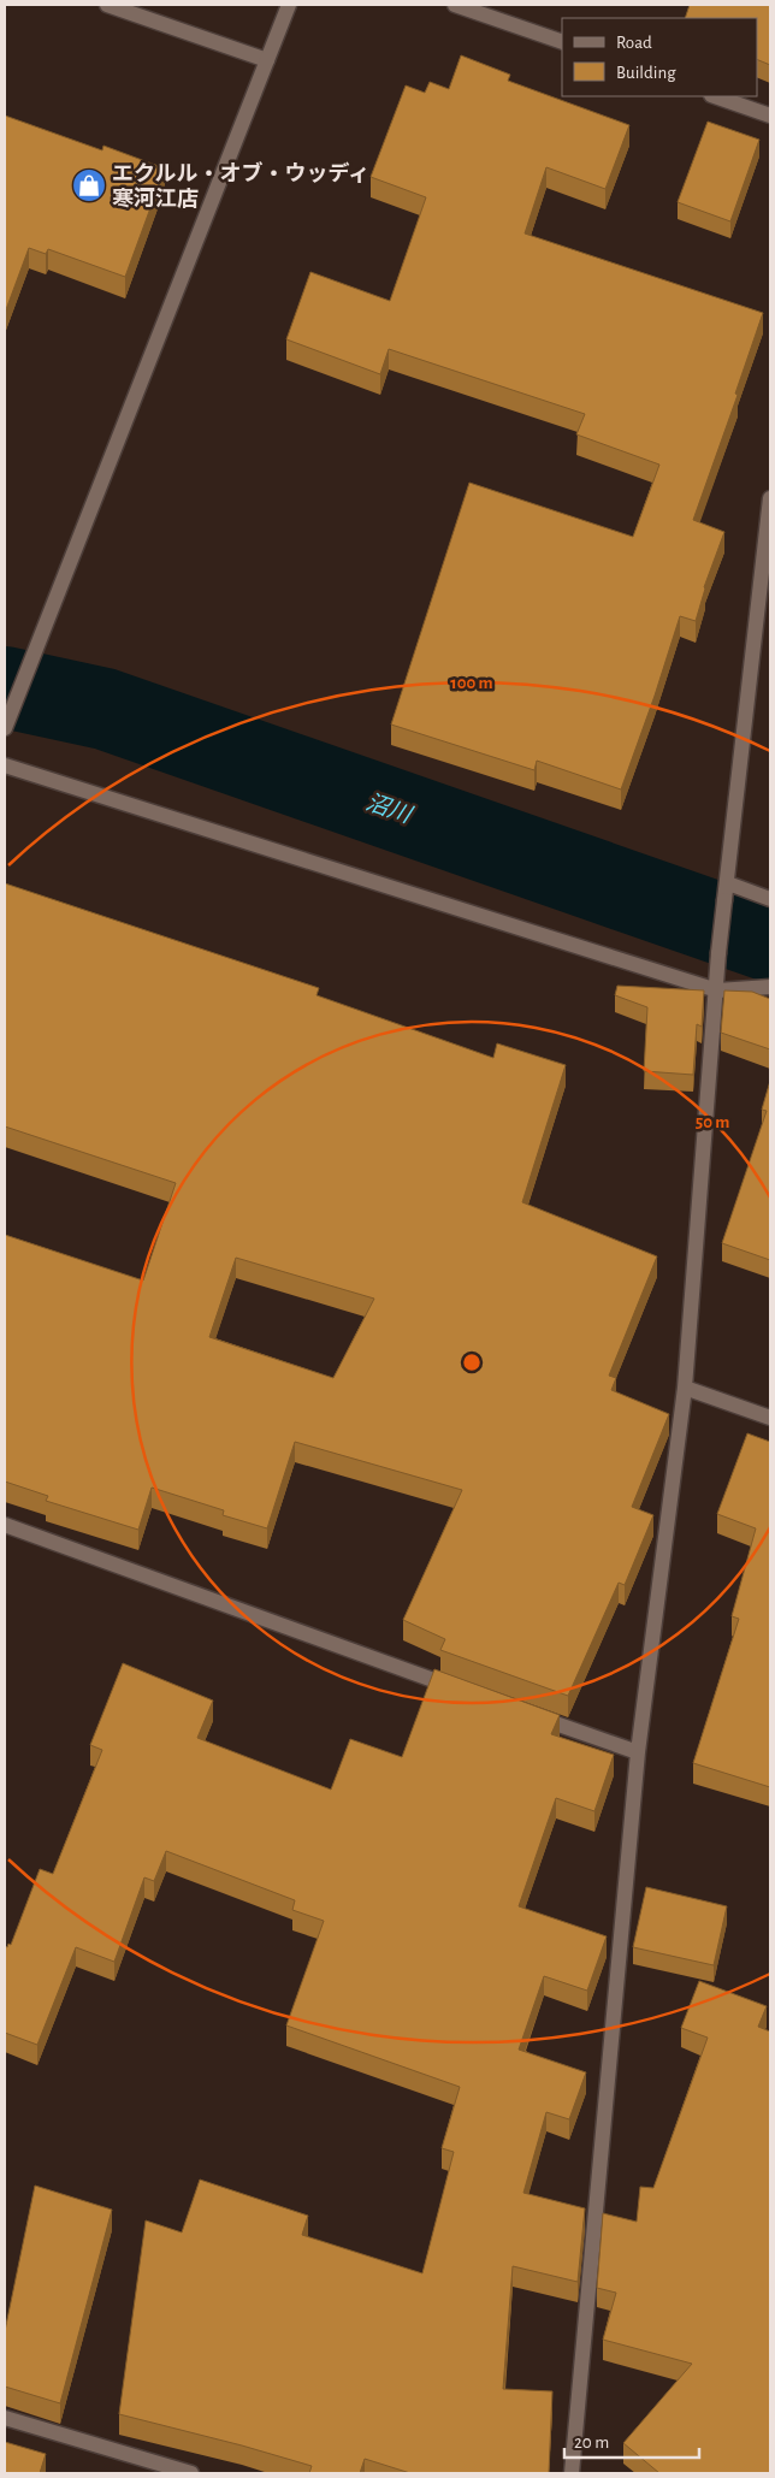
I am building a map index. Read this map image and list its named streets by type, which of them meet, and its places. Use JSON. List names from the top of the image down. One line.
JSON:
{"water":["沼川"],"places":{"shop":["エクルル・オブ・ウッディ 寒河江店"]},"legend":["Road","Building"],"scale_bar":"20 m","rings":["100 m","50 m"]}
